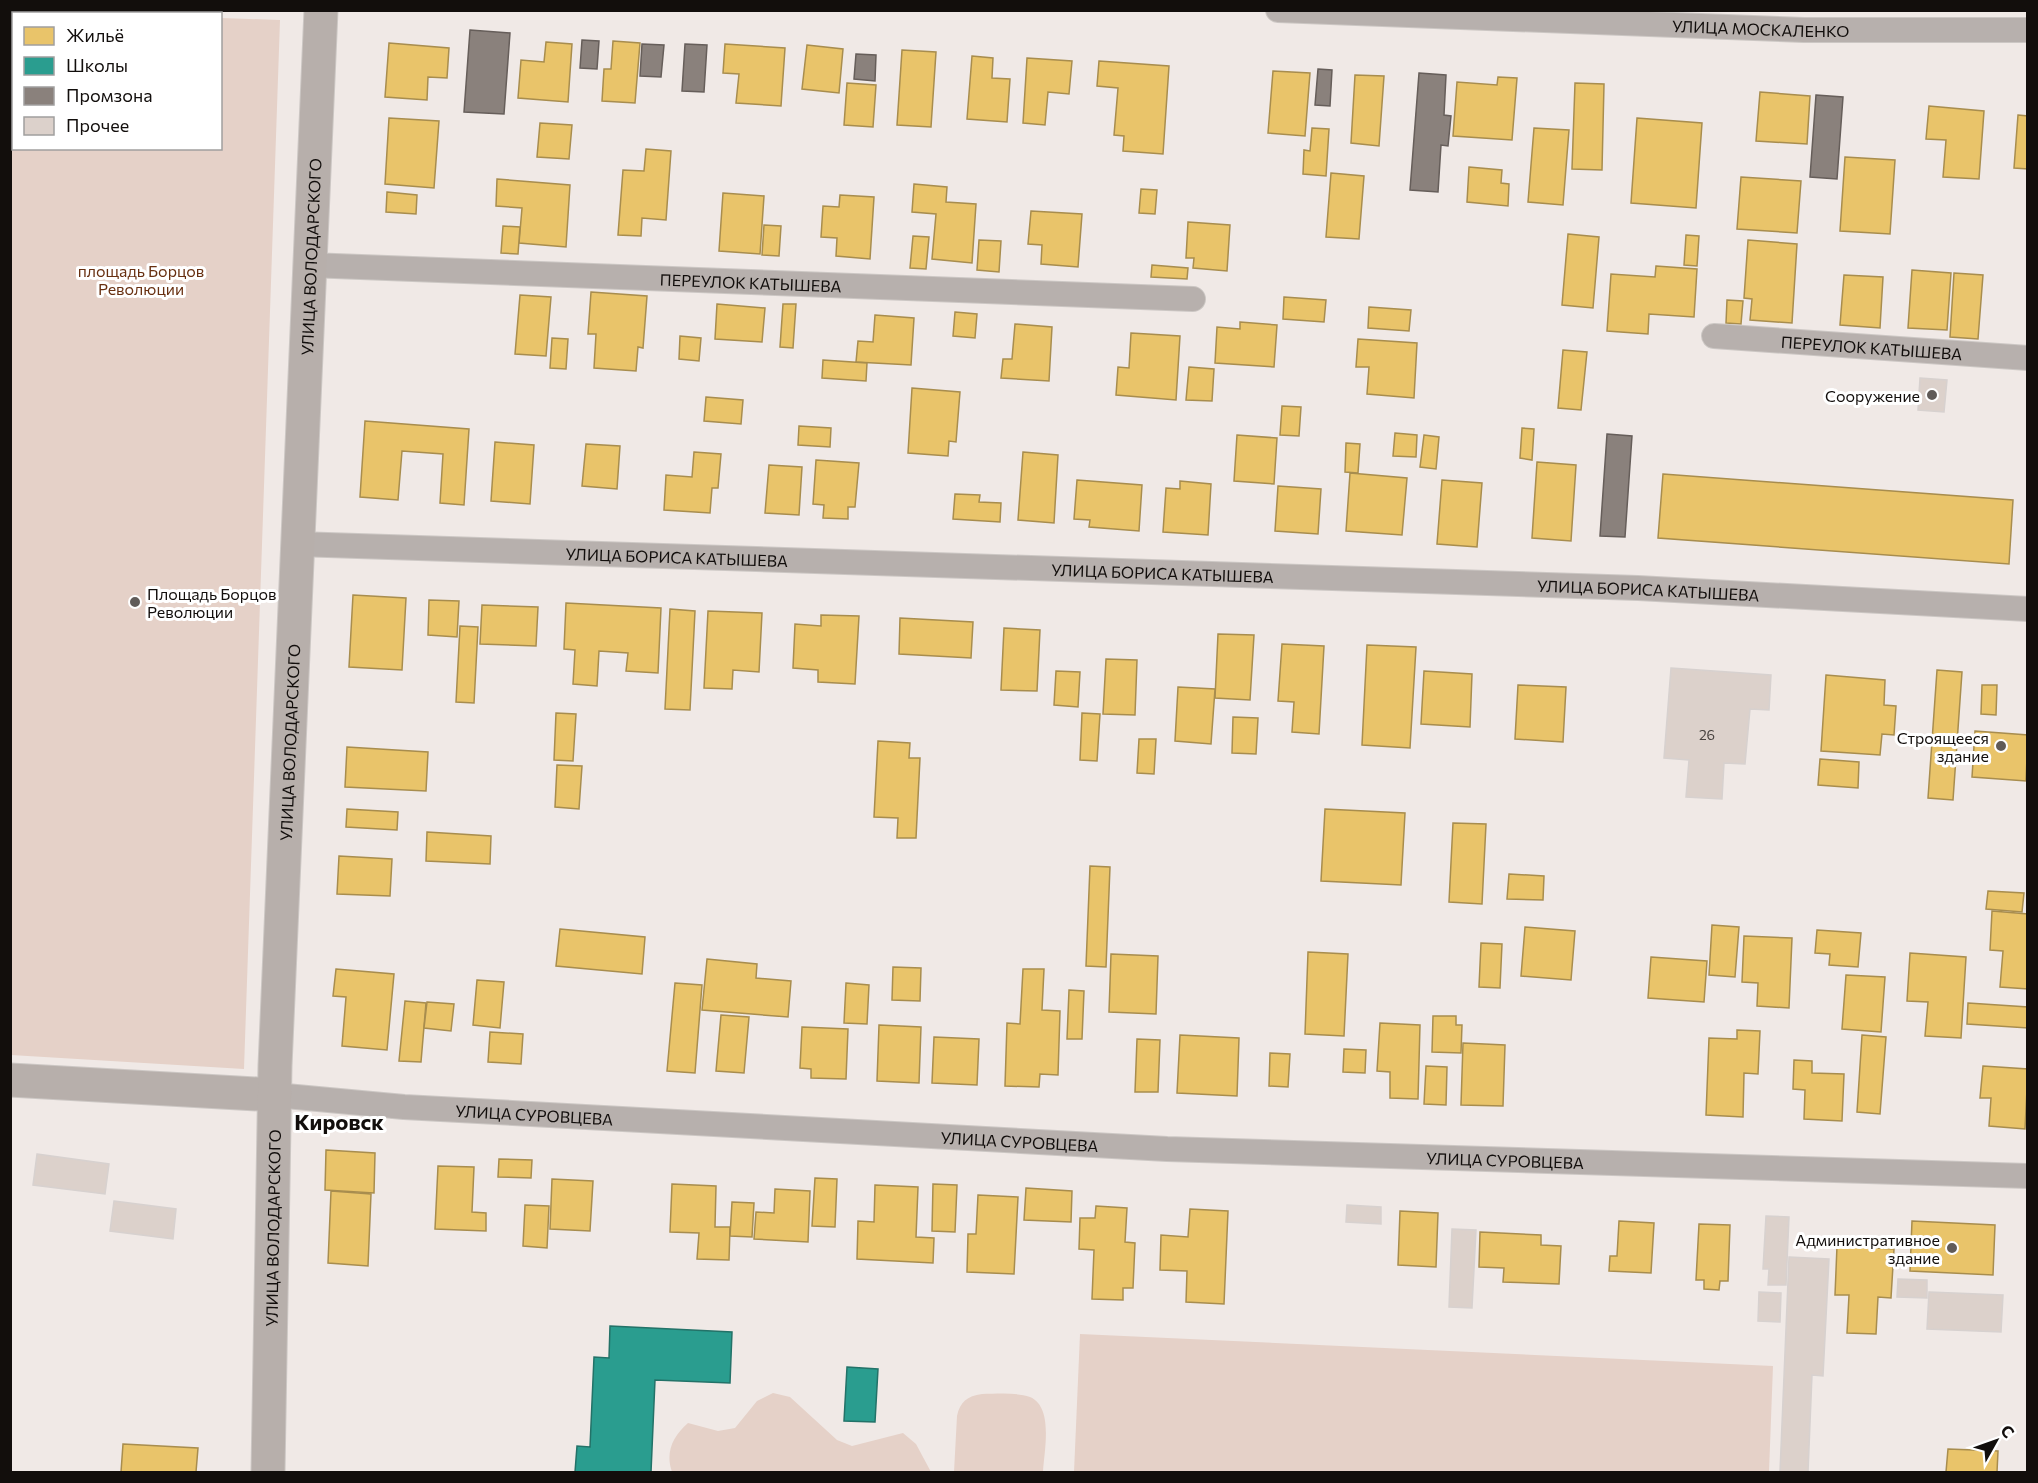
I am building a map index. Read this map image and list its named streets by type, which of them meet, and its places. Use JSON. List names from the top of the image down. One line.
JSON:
{"streets":{"street":["УЛИЦА МОСКАЛЕНКО","УЛИЦА ВОЛОДАРСКОГО","ПЕРЕУЛОК КАТЫШЕВА","УЛИЦА БОРИСА КАТЫШЕВА","УЛИЦА СУРОВЦЕВА"]},"crossings":[["УЛИЦА ВОЛОДАРСКОГО","ПЕРЕУЛОК КАТЫШЕВА"],["УЛИЦА ВОЛОДАРСКОГО","УЛИЦА БОРИСА КАТЫШЕВА"],["УЛИЦА ВОЛОДАРСКОГО","УЛИЦА СУРОВЦЕВА"]],"districts":["Кировск"],"parks":["площадь Борцов Революции"],"places":["Сооружение","Площадь Борцов Революции","Строящееся здание","Административное здание"],"house_numbers":["26"],"legend":["Жильё","Школы","Промзона","Прочее"],"north":"top right"}
